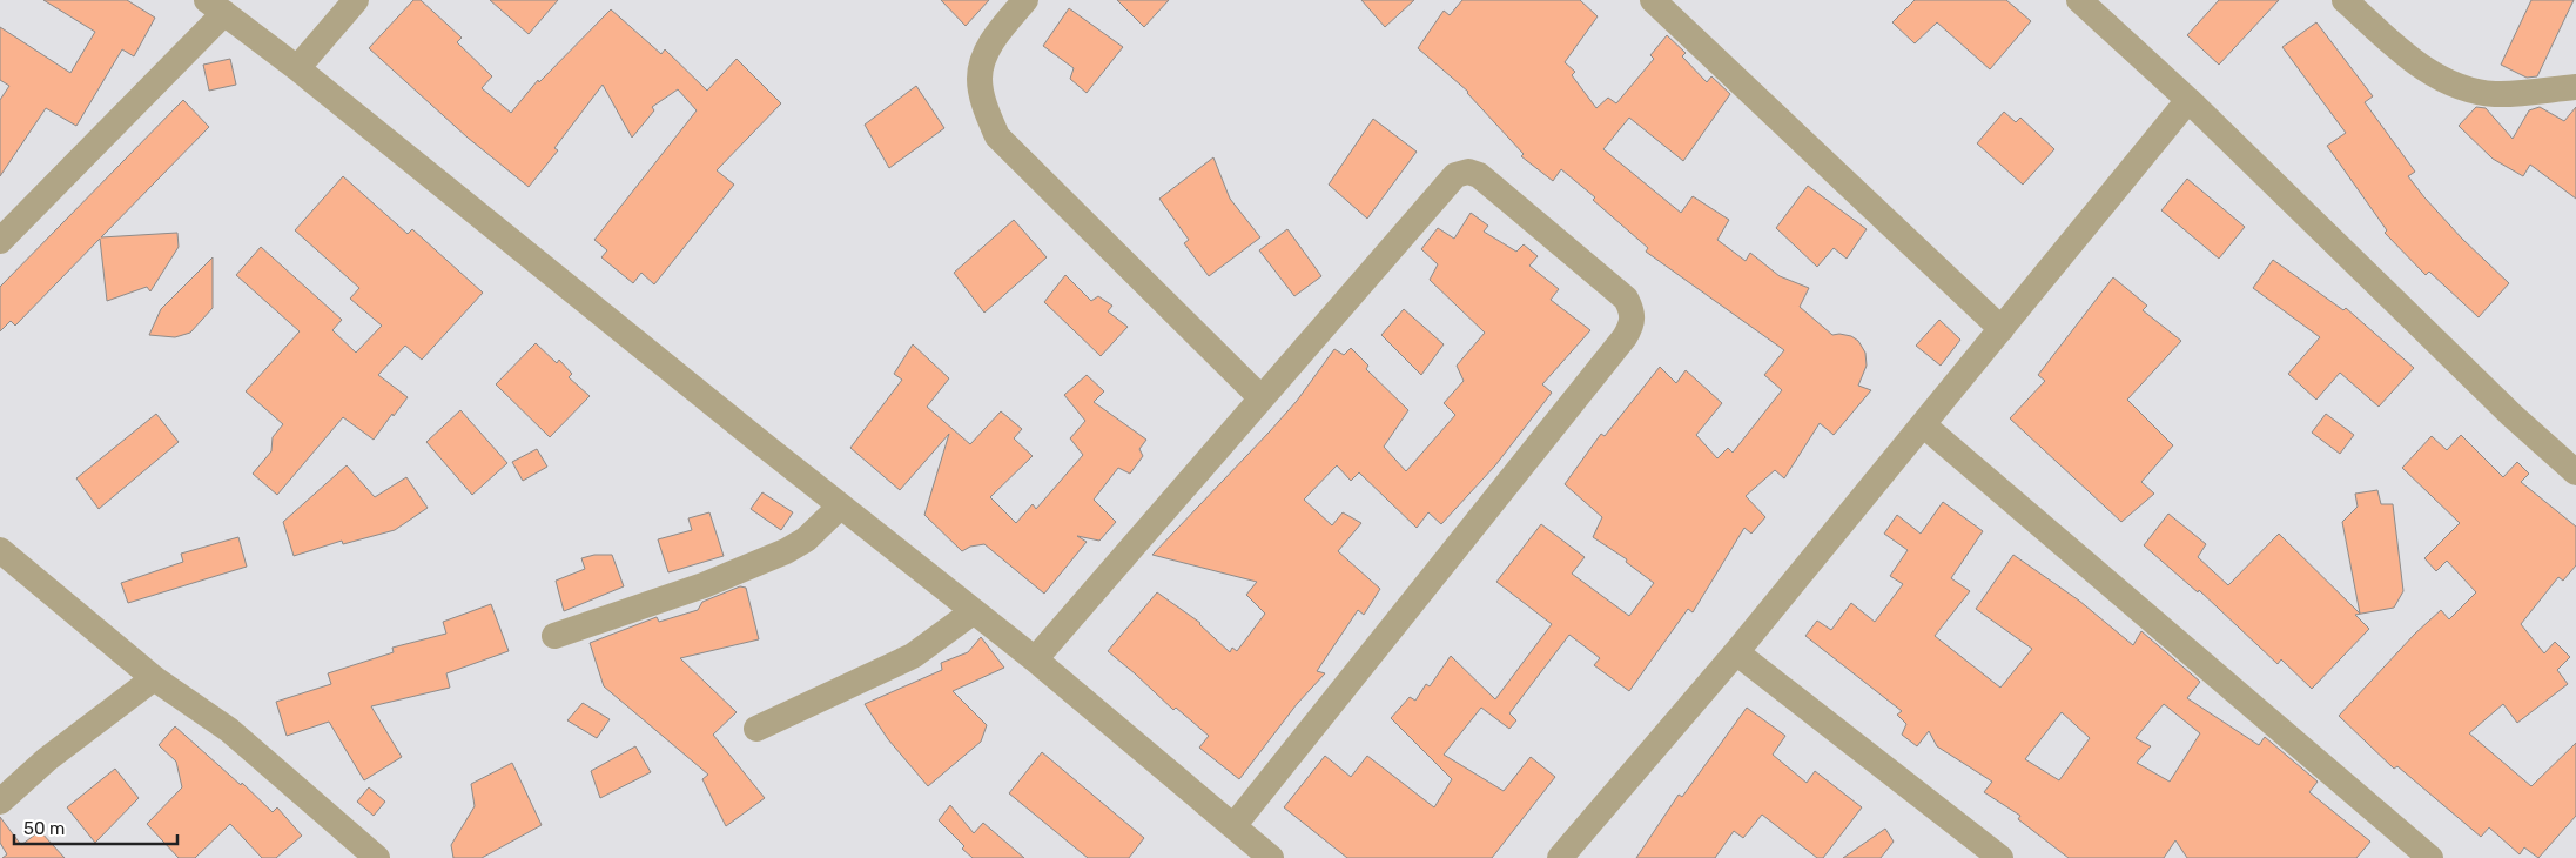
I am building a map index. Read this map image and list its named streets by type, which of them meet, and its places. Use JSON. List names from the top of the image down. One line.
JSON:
{"scale_bar":"50 m"}
